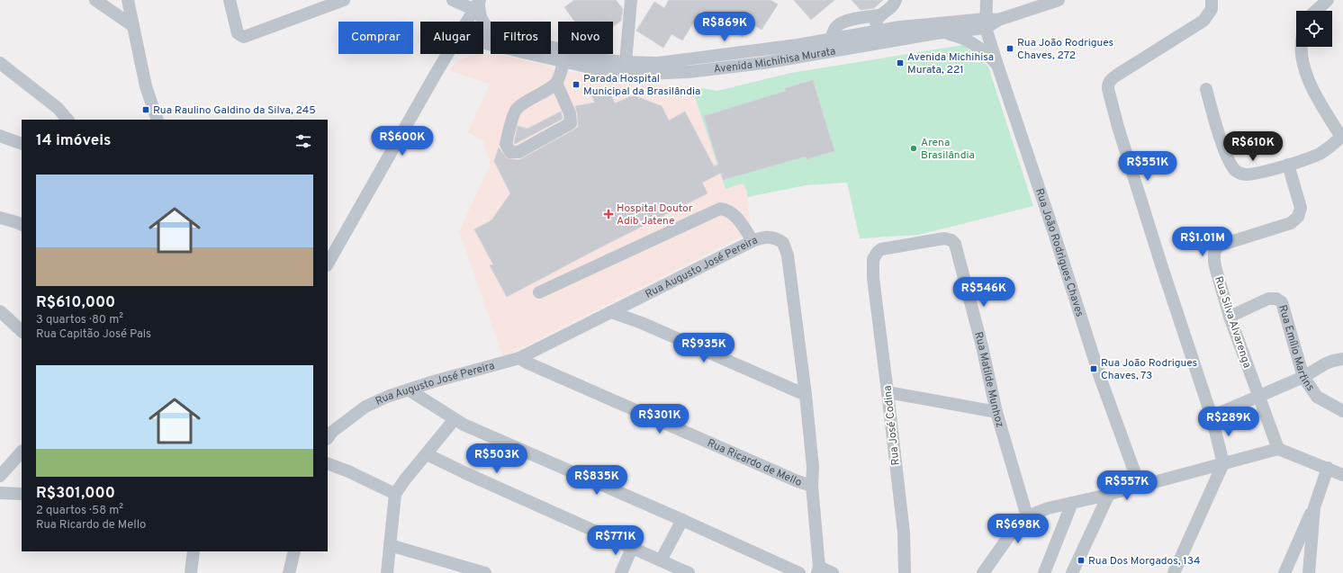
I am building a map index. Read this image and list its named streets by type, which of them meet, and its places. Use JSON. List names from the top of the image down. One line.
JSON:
{"streets":{"street":["Avenida Michihisa Murata","Rua João Rodrigues Chaves","Rua Augusto José Pereira","Rua Silva Alvarenga","Rua Emílio Martins","Rua Matilde Munhoz","Rua José Codina","Rua Ricardo de Mello"]},"crossings":[["Avenida Michihisa Murata","Rua João Rodrigues Chaves"],["Rua Augusto José Pereira","Rua Ricardo de Mello"],["Rua Silva Alvarenga","Rua Emílio Martins"],["Rua Matilde Munhoz","Rua José Codina"]],"places":{"transit":["Rua João Rodrigues Chaves, 272","Avenida Michihisa Murata, 221","Parada Hospital Municipal da Brasilândia","Rua Raulino Galdino da Silva, 245","Rua João Rodrigues Chaves, 73","Rua Dos Morgados, 134"],"other":["Arena Brasilândia"],"health":["Hospital Doutor Adib Jatene"]},"page":{"price":["R$869K","R$600K","R$610K","R$551K","R$1.01M","R$546K","R$935K","R$301K","R$289K","R$503K","R$835K","R$557K","R$698K","R$771K"],"chip":["Comprar","Alugar","Filtros","Novo"],"heading":"14 imóveis","list":[{"name":"R$610,000","note":"3 quartos · 80 m² · Rua Capitão José Pais"},{"name":"R$301,000","note":"2 quartos · 58 m² · Rua Ricardo de Mello"}]}}
